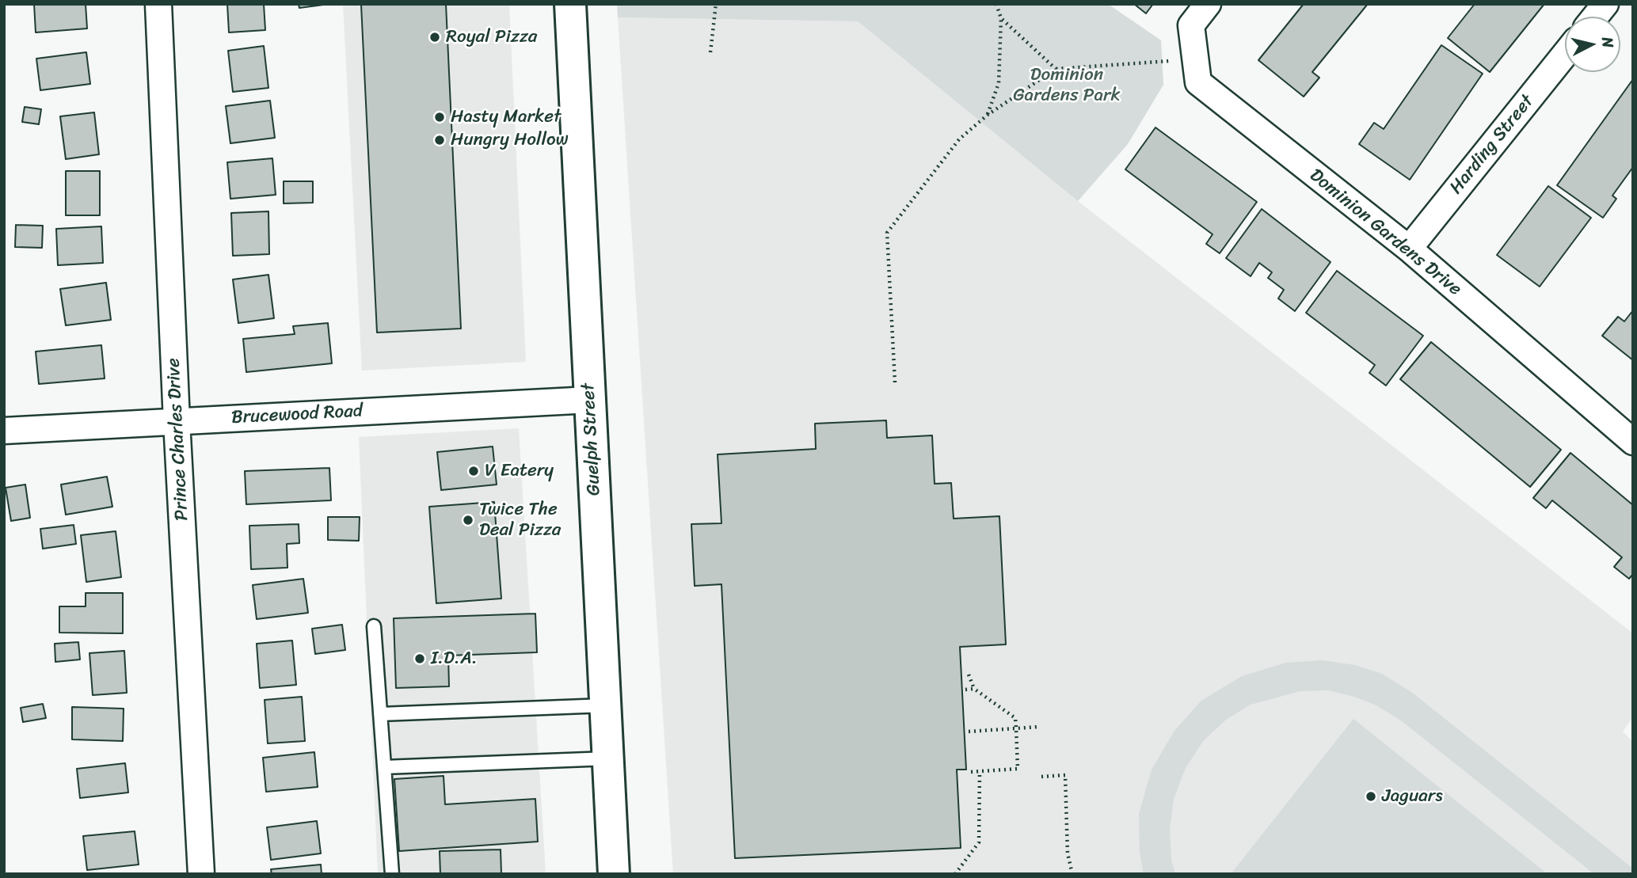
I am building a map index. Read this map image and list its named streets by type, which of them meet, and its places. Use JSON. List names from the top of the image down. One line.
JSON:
{"streets":{"main road":["Guelph Street"],"street":["Harding Street","Dominion Gardens Drive","Brucewood Road","Prince Charles Drive"]},"crossings":[["Harding Street","Dominion Gardens Drive"],["Brucewood Road","Prince Charles Drive"],["Brucewood Road","Guelph Street"]],"parks":["Dominion Gardens Park"],"places":["Royal Pizza","Hasty Market","Hungry Hollow","V Eatery","Twice The Deal Pizza","I.D.A.","Jaguars"],"north":"right"}
